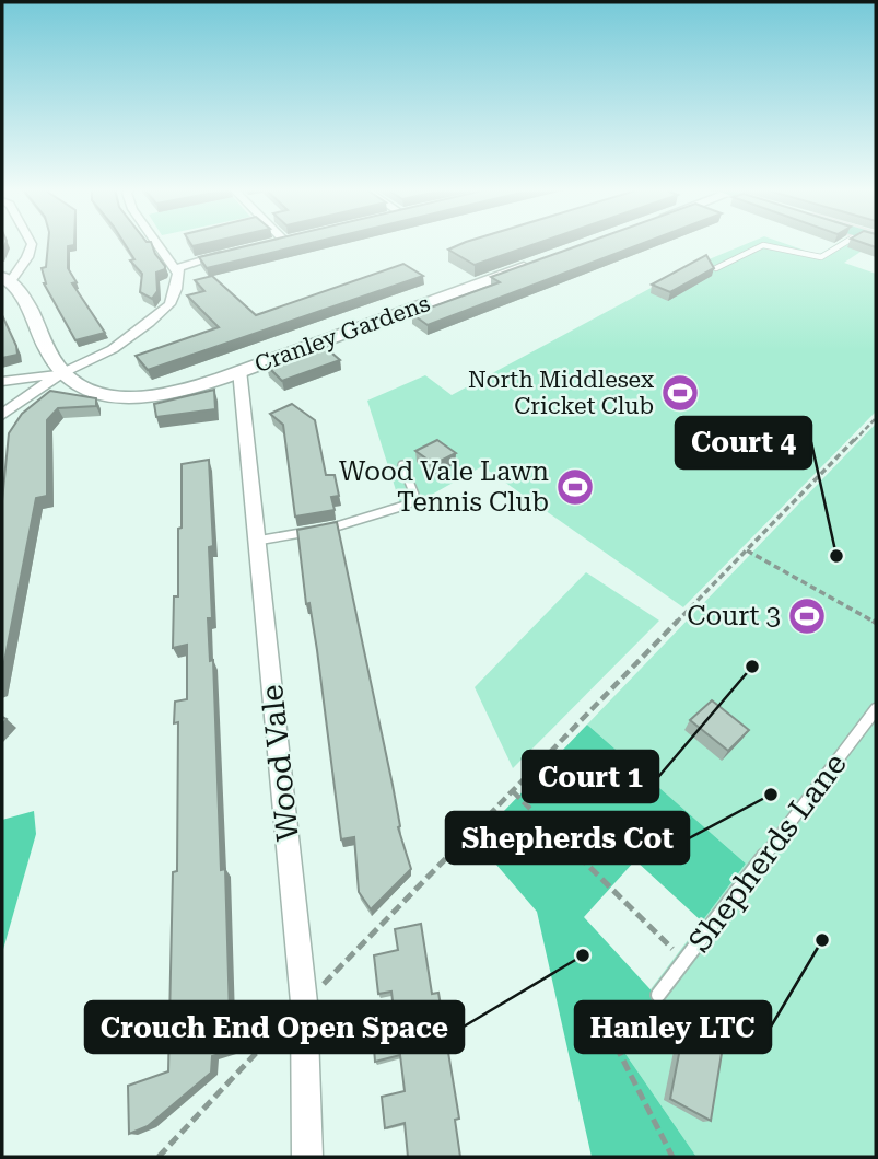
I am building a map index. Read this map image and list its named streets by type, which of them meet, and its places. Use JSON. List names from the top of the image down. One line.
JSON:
{"streets":{"street":["Cranley Gardens","Wood Vale"],"lane":["Shepherds Lane"]},"crossings":[["Cranley Gardens","Wood Vale"]],"places":{"sports":["North Middlesex Cricket Club","Wood Vale Lawn Tennis Club","Court 3"],"other":["Court 4","Court 1","Shepherds Cot","Hanley LTC","Crouch End Open Space"]}}
